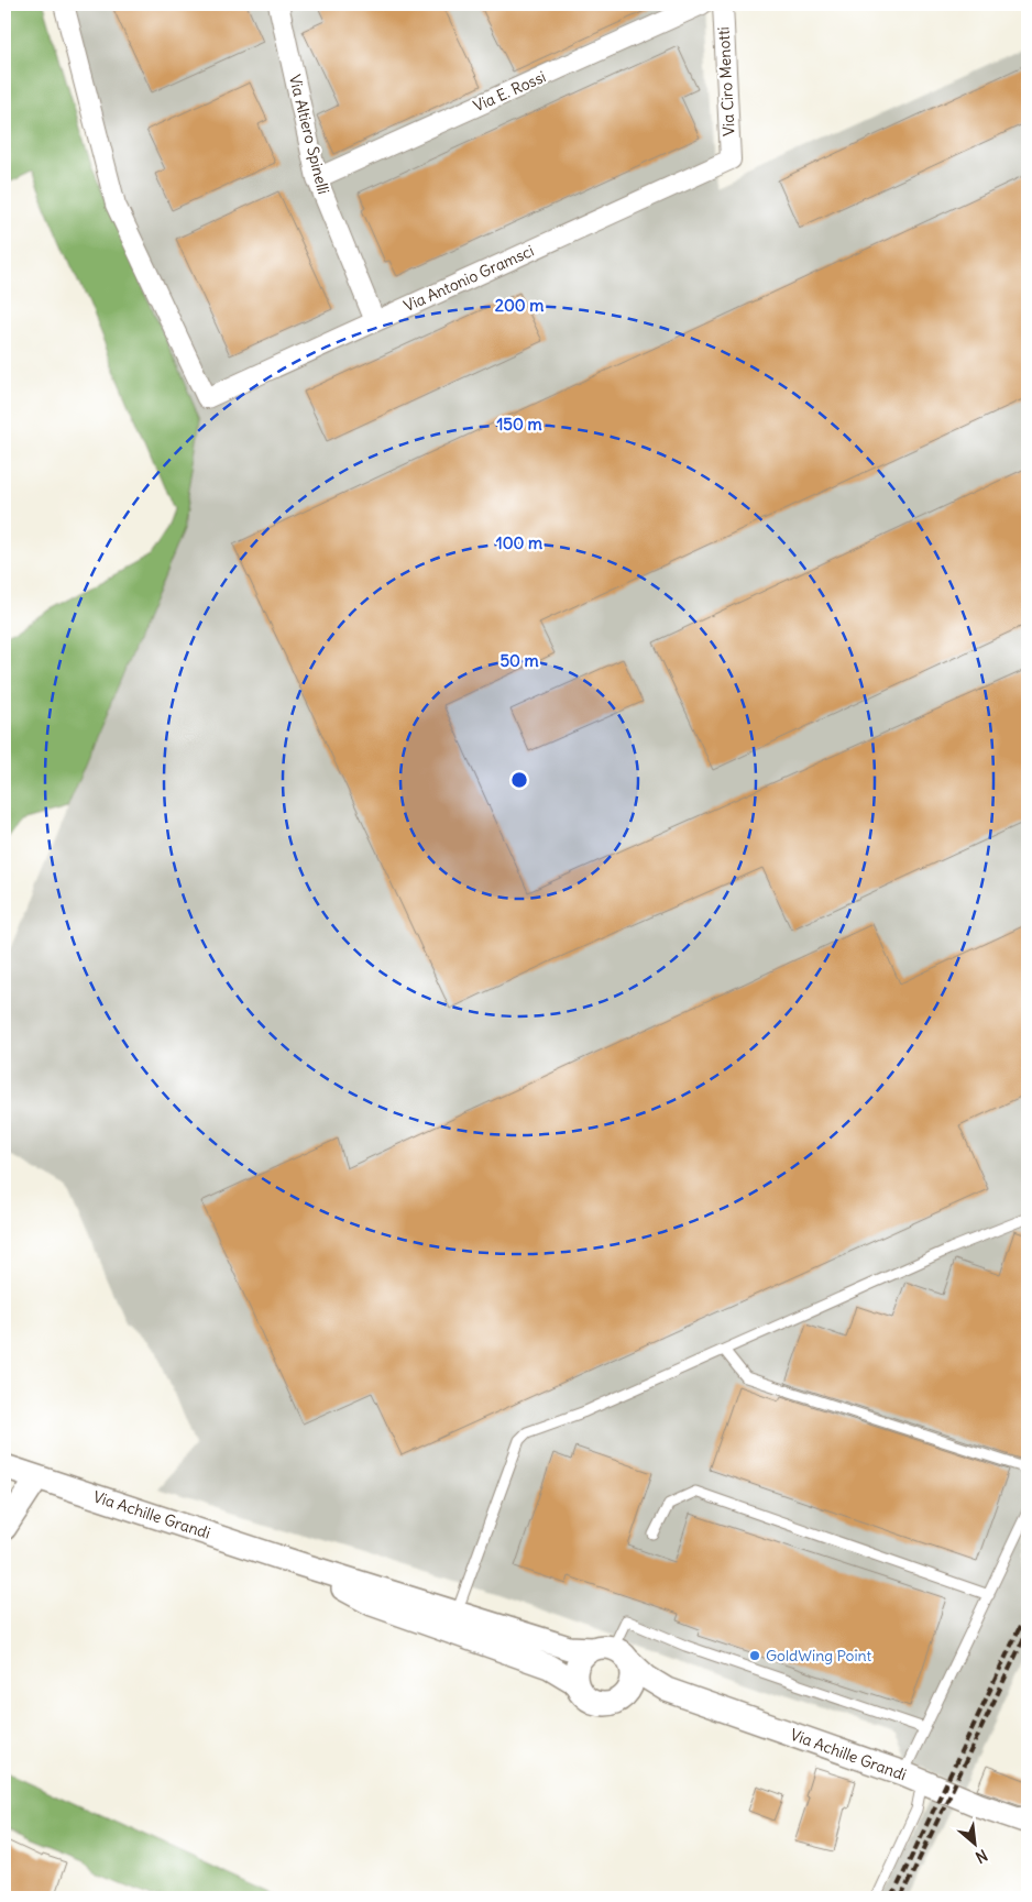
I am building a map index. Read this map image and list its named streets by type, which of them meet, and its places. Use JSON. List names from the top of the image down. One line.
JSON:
{"streets":{"street":["Via Ciro Menotti","Via E. Rossi","Via Altiero Spinelli","Via Antonio Gramsci","Via Achille Grandi"]},"crossings":[["Via Ciro Menotti","Via Antonio Gramsci"],["Via E. Rossi","Via Altiero Spinelli"],["Via Altiero Spinelli","Via Antonio Gramsci"]],"places":["GoldWing Point"],"north":"bottom right","rings":["200 m","150 m","100 m","50 m"]}
